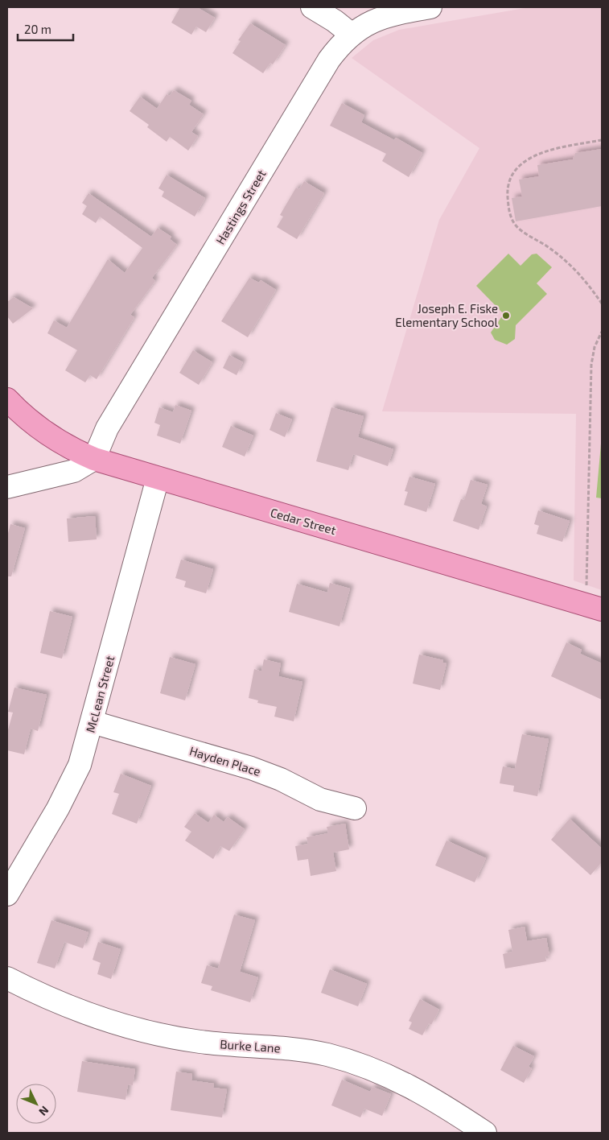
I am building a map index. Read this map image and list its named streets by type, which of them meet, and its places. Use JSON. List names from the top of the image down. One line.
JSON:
{"streets":{"main road":["Cedar Street"],"street":["Hastings Street","McLean Street","Hayden Place","Burke Lane"]},"crossings":[["Hastings Street","Cedar Street"],["Cedar Street","McLean Street"],["McLean Street","Hayden Place"]],"places":["Joseph E. Fiske Elementary School"],"scale_bar":"20 m","north":"bottom right"}
